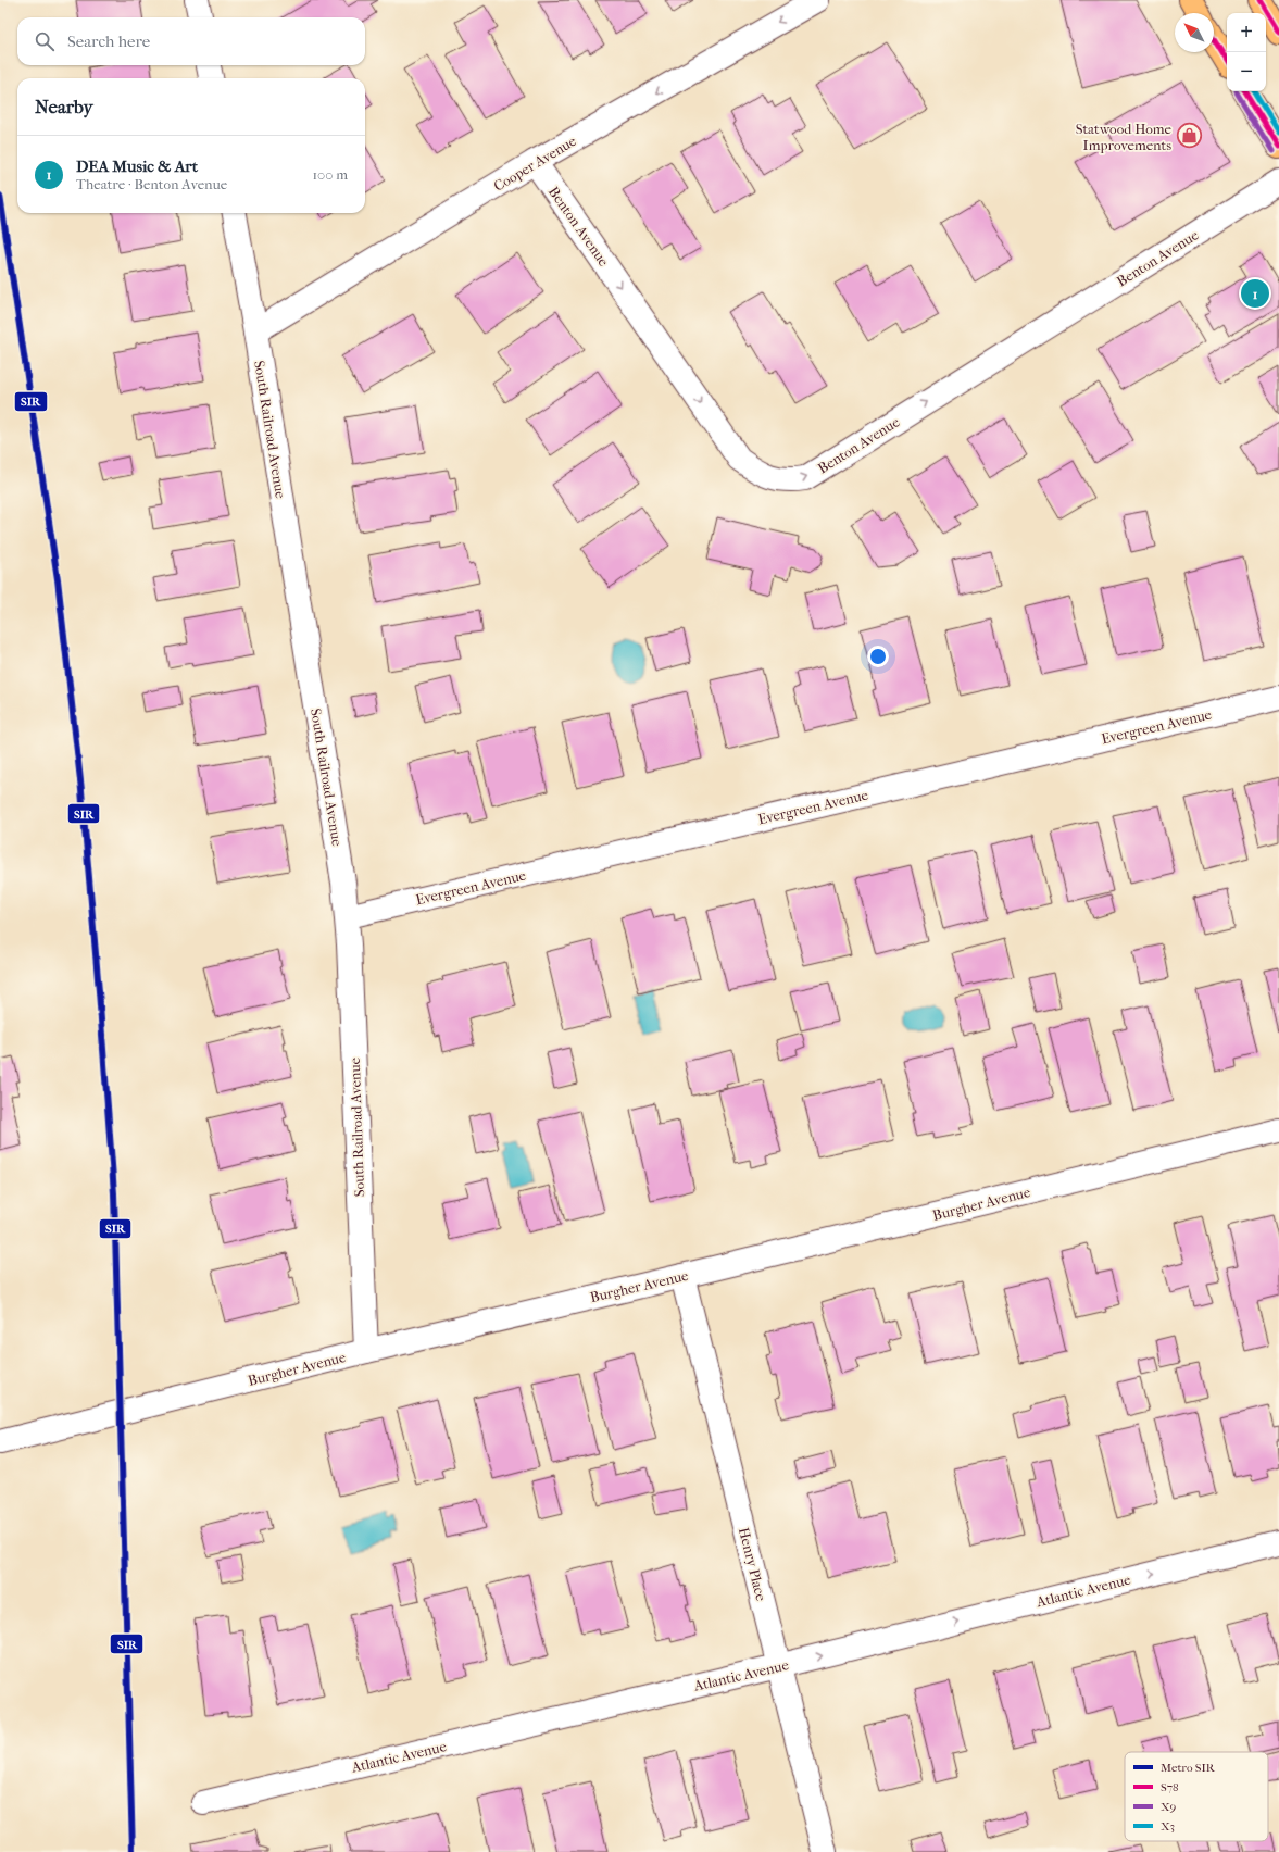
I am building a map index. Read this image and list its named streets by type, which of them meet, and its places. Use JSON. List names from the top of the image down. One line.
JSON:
{"streets":{"street":["Cooper Avenue","Benton Avenue","South Railroad Avenue","Evergreen Avenue","Burgher Avenue","Henry Place","Atlantic Avenue"]},"crossings":[["Cooper Avenue","Benton Avenue"],["Cooper Avenue","South Railroad Avenue"],["South Railroad Avenue","Evergreen Avenue"],["South Railroad Avenue","Burgher Avenue"],["Burgher Avenue","Henry Place"],["Henry Place","Atlantic Avenue"]],"one_way":["Cooper Avenue","Atlantic Avenue"],"places":{"shop":["Statwood Home Improvements"]},"lines":["transit line S78","transit line X3","transit line X9","metro line SIR"],"legend":["Metro SIR","S78","X9","X3"],"north":"top left","page":{"map_buttons":["+","−"],"search":"Search here","heading":"Nearby","list":[{"mark":"1","name":"DEA Music & Art","note":"Theatre · Benton Avenue","value":"100 m"}],"pins":"1"}}
